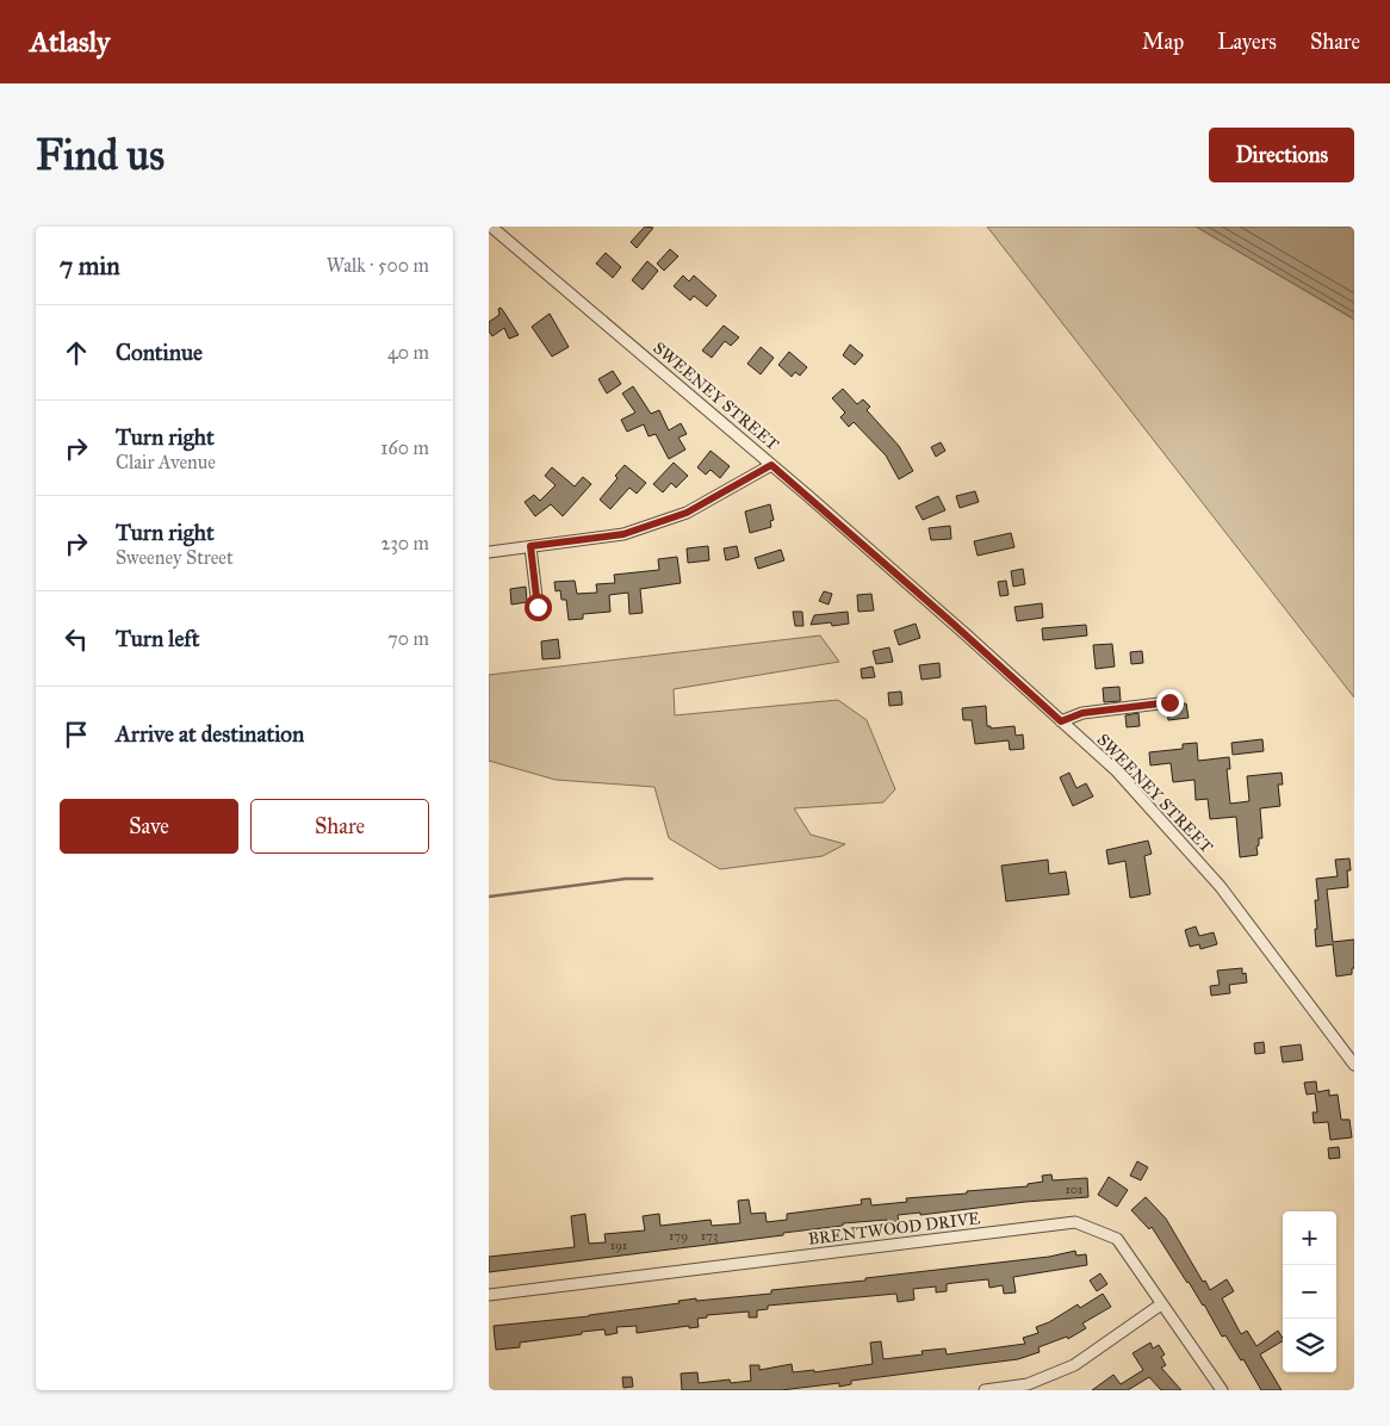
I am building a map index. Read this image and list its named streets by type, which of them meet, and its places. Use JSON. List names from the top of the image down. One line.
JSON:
{"streets":{"street":["SWEENEY STREET","BRENTWOOD DRIVE"]},"house_numbers":["101","179","173","191"],"page":{"header":"Atlasly","nav":["Map","Layers","Share"],"buttons":["Directions",["Save","Share"]],"title":"Find us","heading":["7 min","Walk · 500 m"],"list":[["Continue","40 m"],["Turn right","Clair Avenue","160 m"],["Turn right","Sweeney Street","230 m"],["Turn left","70 m"],"Arrive at destination"],"map_buttons":["+","−"]}}
